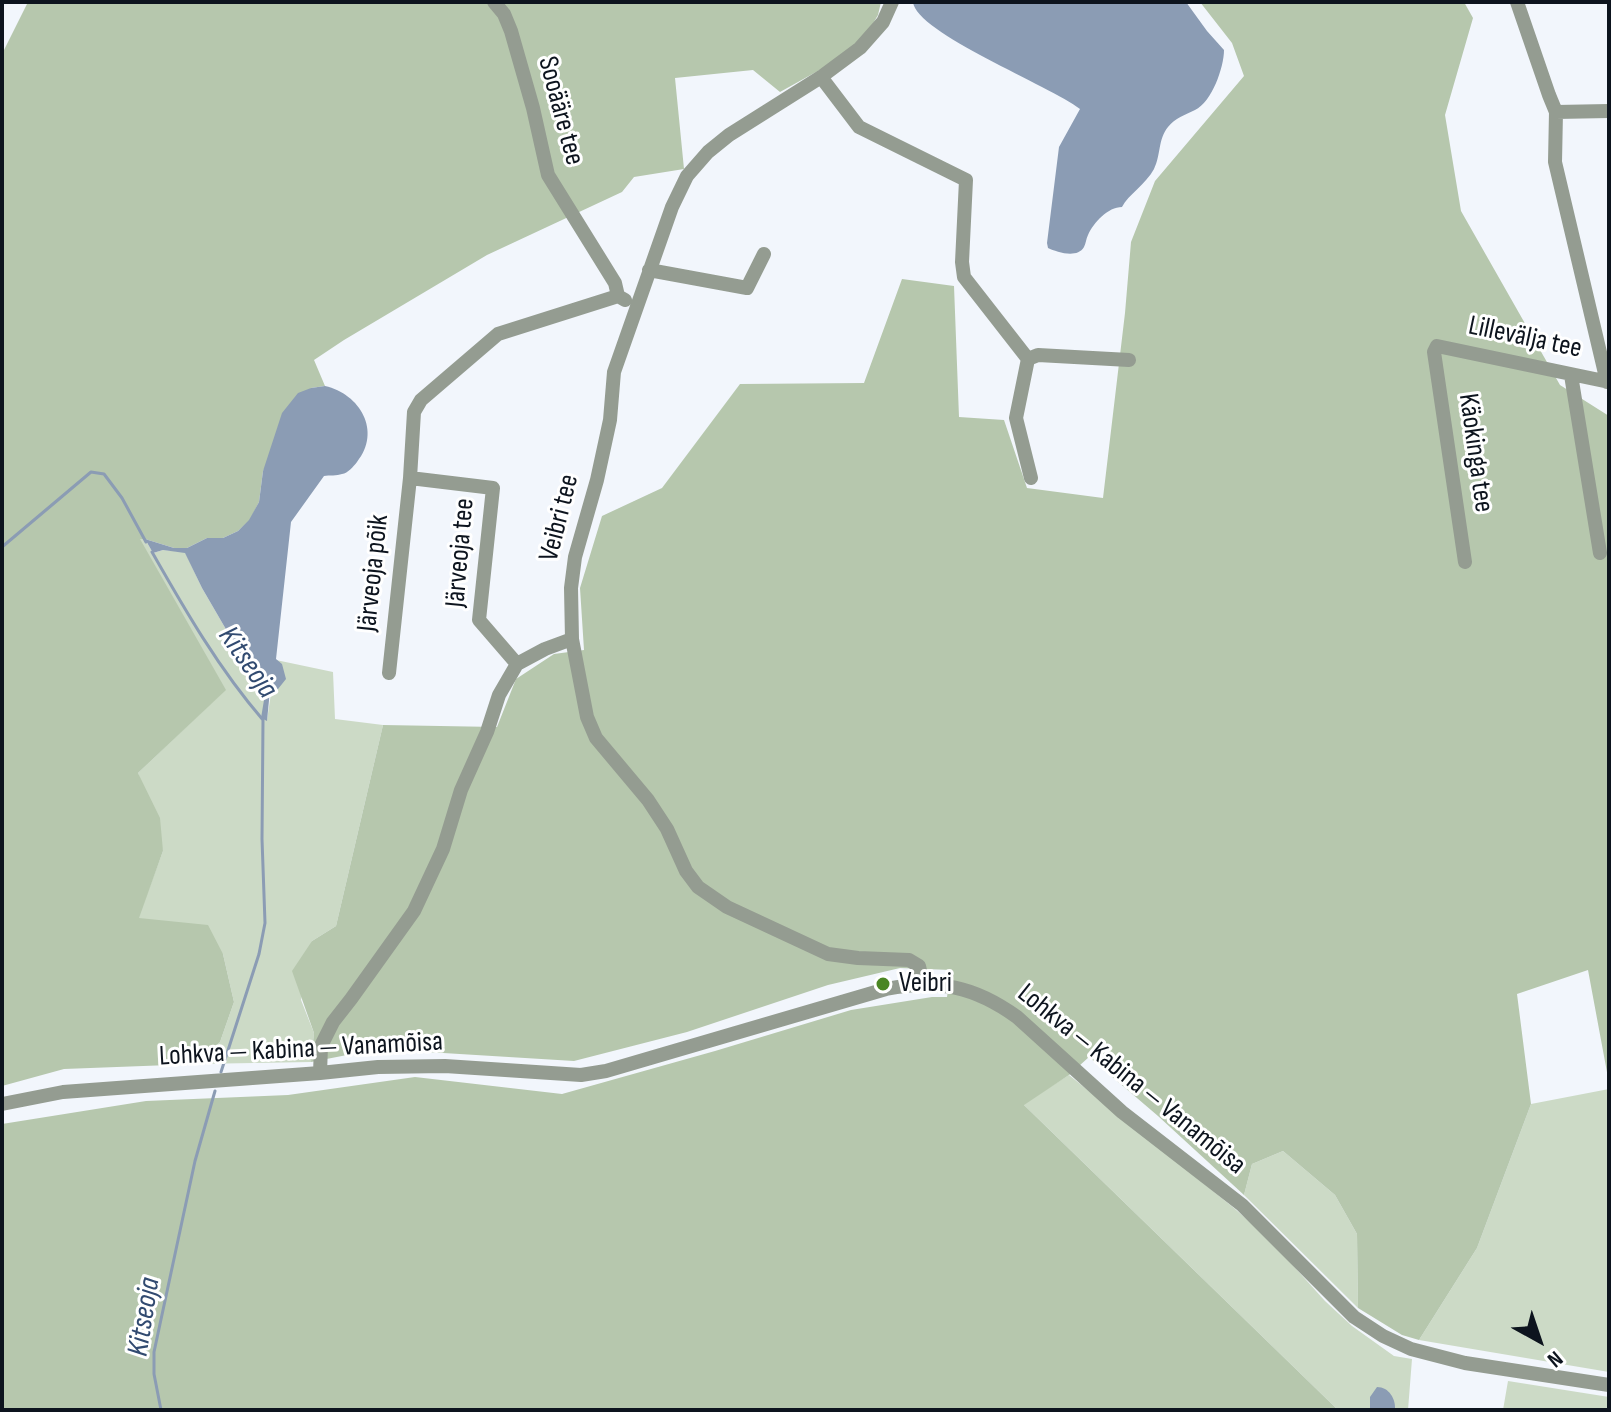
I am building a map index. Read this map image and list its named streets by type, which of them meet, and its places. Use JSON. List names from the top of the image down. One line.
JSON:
{"streets":{"street":["Sooääre tee","Lillevälja tee","Käokinga tee","Veibri tee","Järveoja tee","Järveoja põik","Lohkva — Kabina — Vanamõisa"]},"crossings":[["Lillevälja tee","Käokinga tee"],["Veibri tee","Lohkva — Kabina — Vanamõisa"],["Järveoja tee","Järveoja põik"]],"water":["Kitseoja"],"places":["Veibri"],"north":"bottom right"}
